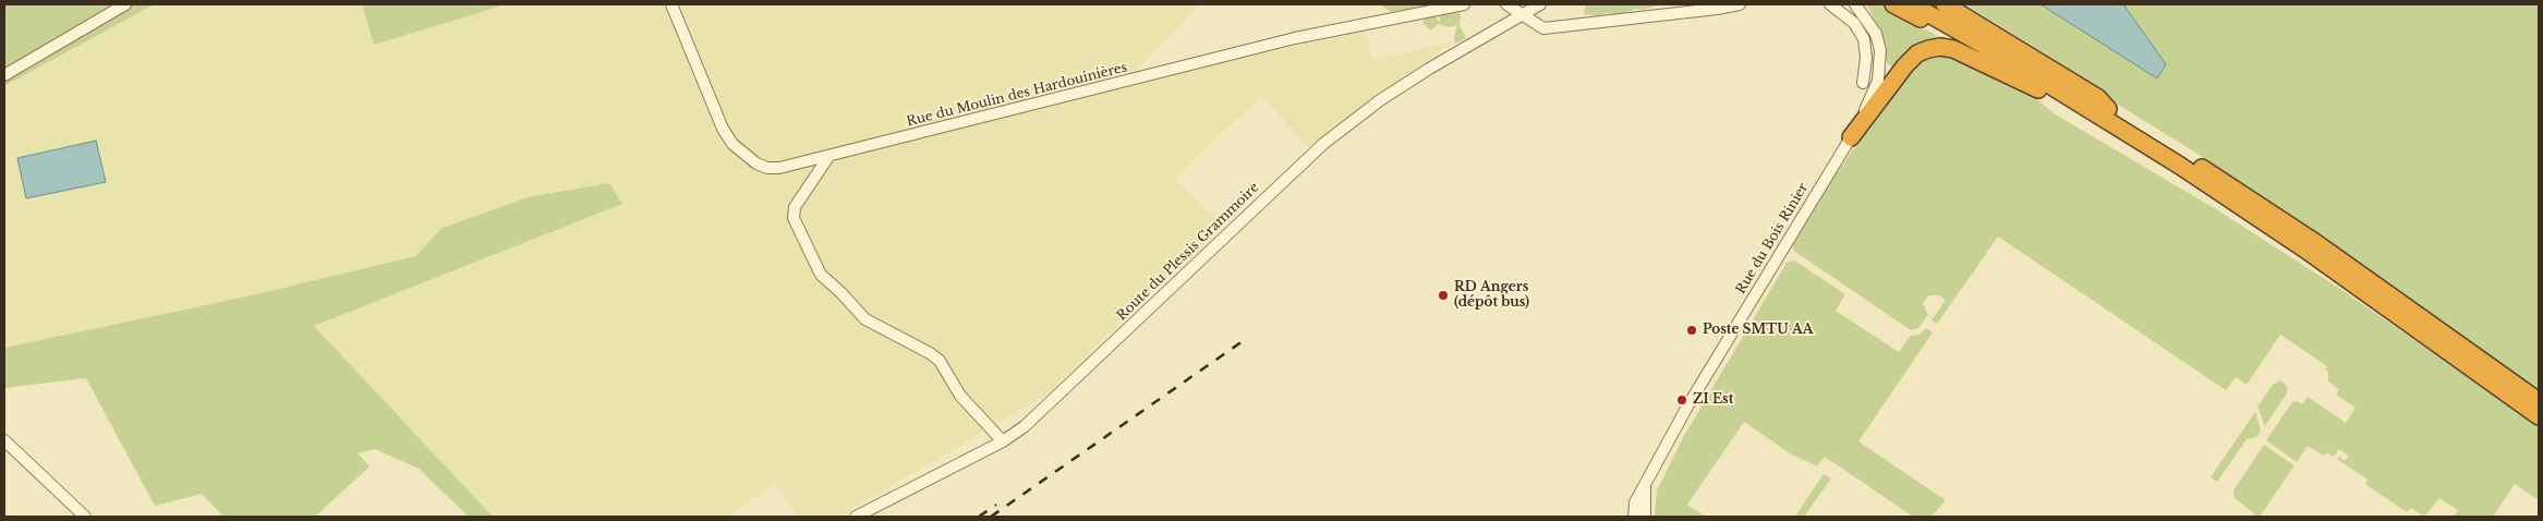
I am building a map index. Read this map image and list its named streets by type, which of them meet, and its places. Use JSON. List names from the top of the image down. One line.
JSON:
{"streets":{"street":["Rue du Moulin des Hardouinières","Rue du Bois Rinier","Route du Plessis Grammoire"]},"places":["RD Angers (dépôt bus)","Poste SMTU AA","ZI Est"]}
